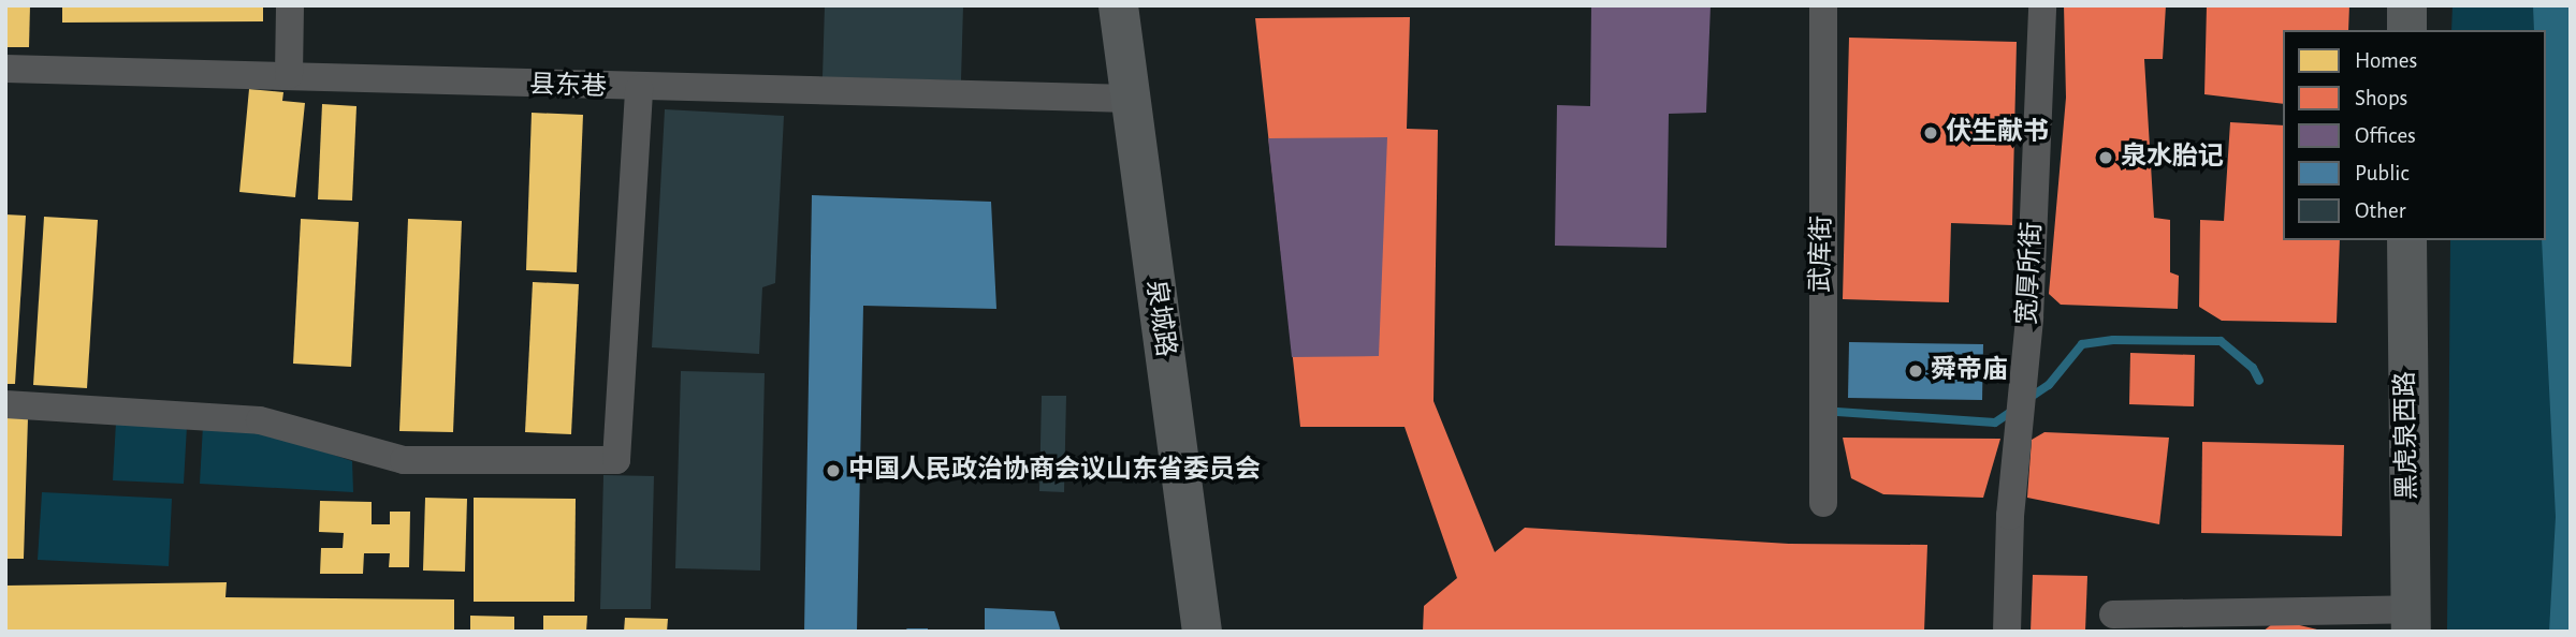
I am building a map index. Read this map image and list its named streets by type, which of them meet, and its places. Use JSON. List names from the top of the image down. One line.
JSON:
{"streets":{"main road":["泉城路","黑虎泉西路"],"street":["县东巷","武库街","宽厚所街"]},"crossings":[["县东巷","泉城路"]],"places":["伏生献书","泉水胎记","舜帝庙","中国人民政治协商会议山东省委员会"],"legend":["Homes","Shops","Offices","Public","Other"]}
